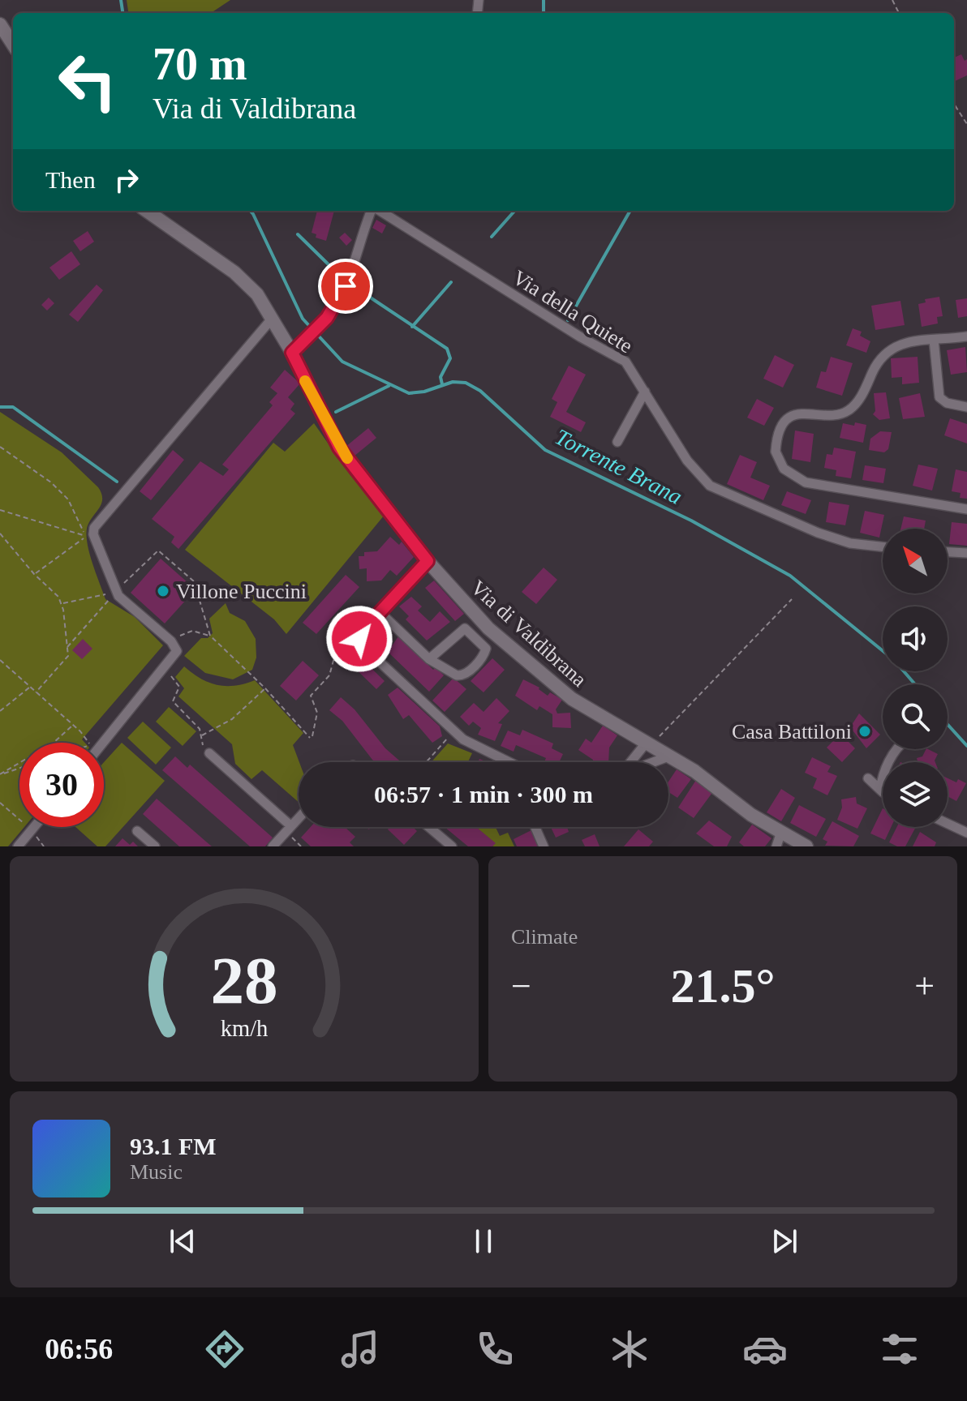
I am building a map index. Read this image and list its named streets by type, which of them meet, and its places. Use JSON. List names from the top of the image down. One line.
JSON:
{"streets":{"street":["Via della Quiete","Via di Valdibrana"]},"water":["Torrente Brana"],"places":["Villone Puccini","Casa Battiloni"],"north":"top left","page":{"turn":["70 m","Via di Valdibrana"],"then":"Then","limit":"30","trip":"06:57 · 1 min · 300 m","tile":"Climate","heat":["−","21.5°","+"],"song":["93.1 FM","Music"],"tabs":"06:56","gauge":["28","km/h"]}}
